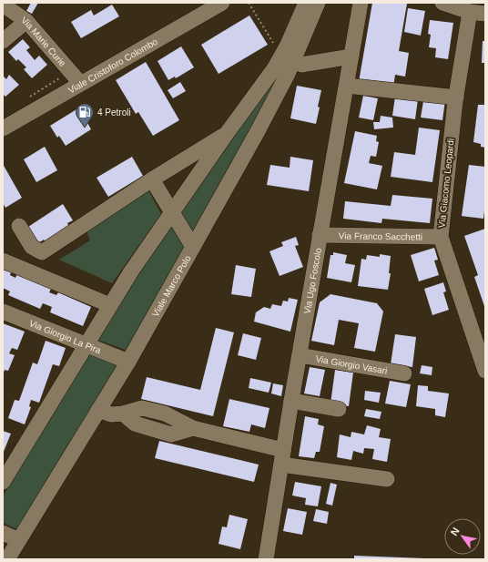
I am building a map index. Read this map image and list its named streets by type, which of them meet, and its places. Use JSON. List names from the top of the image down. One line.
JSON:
{"streets":{"street":["Via Marie Curie","Viale Cristoforo Colombo","Via Giacomo Leopardi","Via Franco Sacchetti","Via Ugo Foscolo","Viale Marco Polo","Via Giorgio La Pira","Via Giorgio Vasari"]},"crossings":[["Via Marie Curie","Viale Cristoforo Colombo"],["Via Giacomo Leopardi","Via Franco Sacchetti"],["Via Franco Sacchetti","Via Ugo Foscolo"],["Via Ugo Foscolo","Via Giorgio Vasari"],["Viale Marco Polo","Via Giorgio La Pira"]],"places":{"fuel station":["4 Petroli"]},"north":"top left"}
